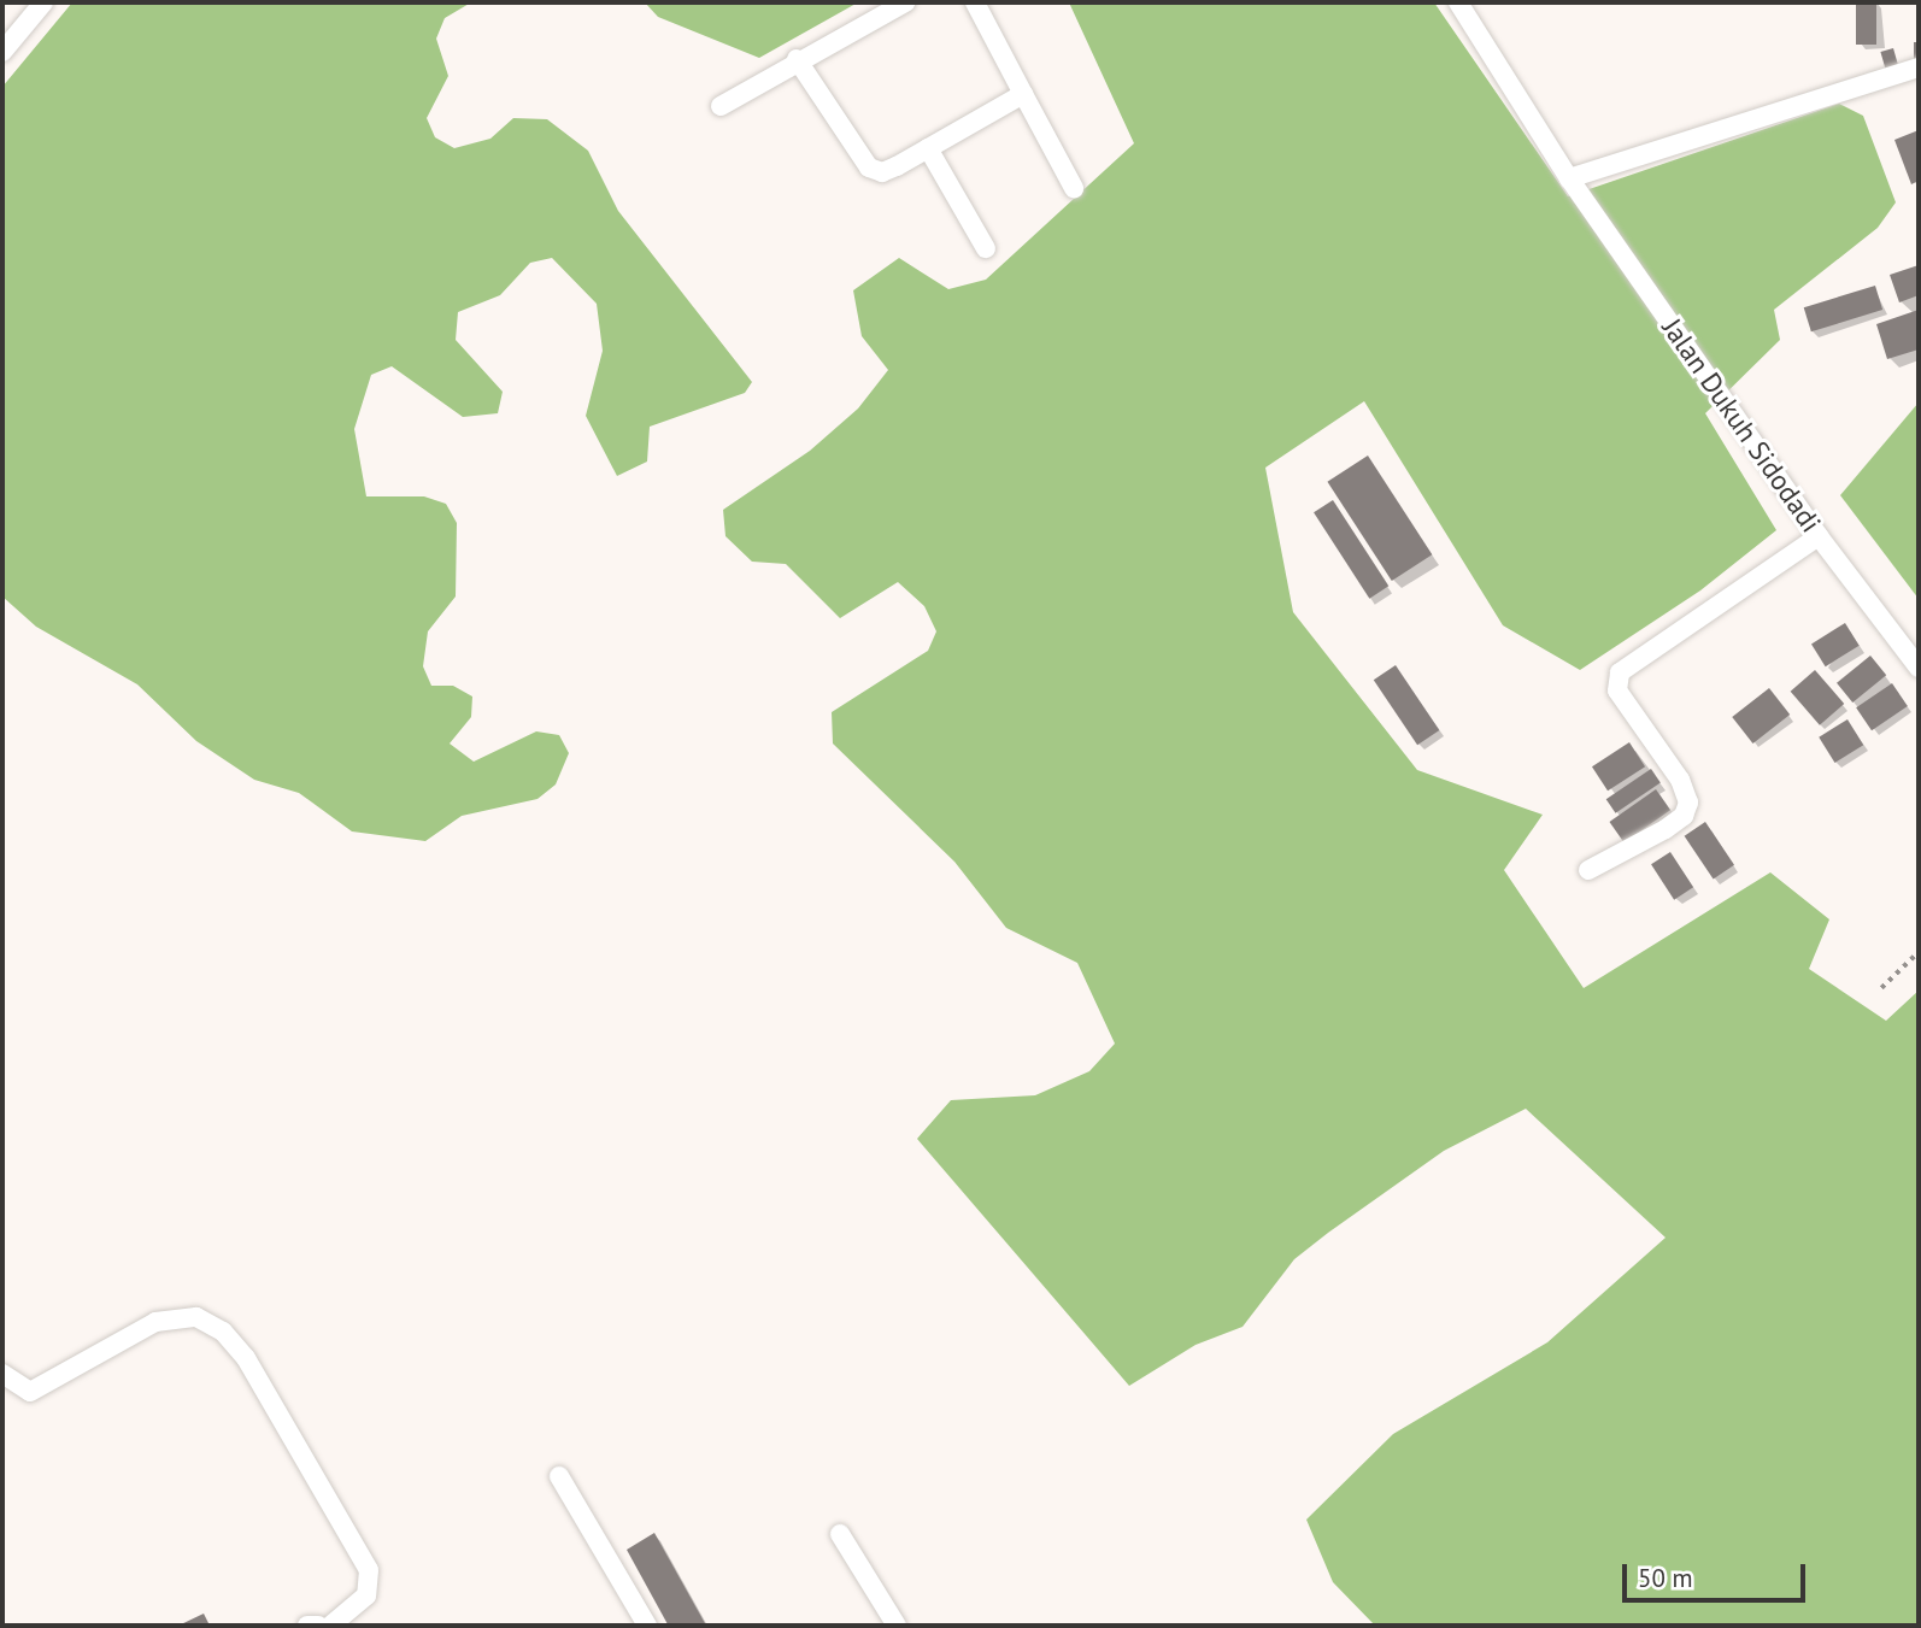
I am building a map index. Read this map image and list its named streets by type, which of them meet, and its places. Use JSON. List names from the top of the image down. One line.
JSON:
{"streets":{"street":["Jalan Dukuh Sidodadi"]},"scale_bar":"50 m"}
